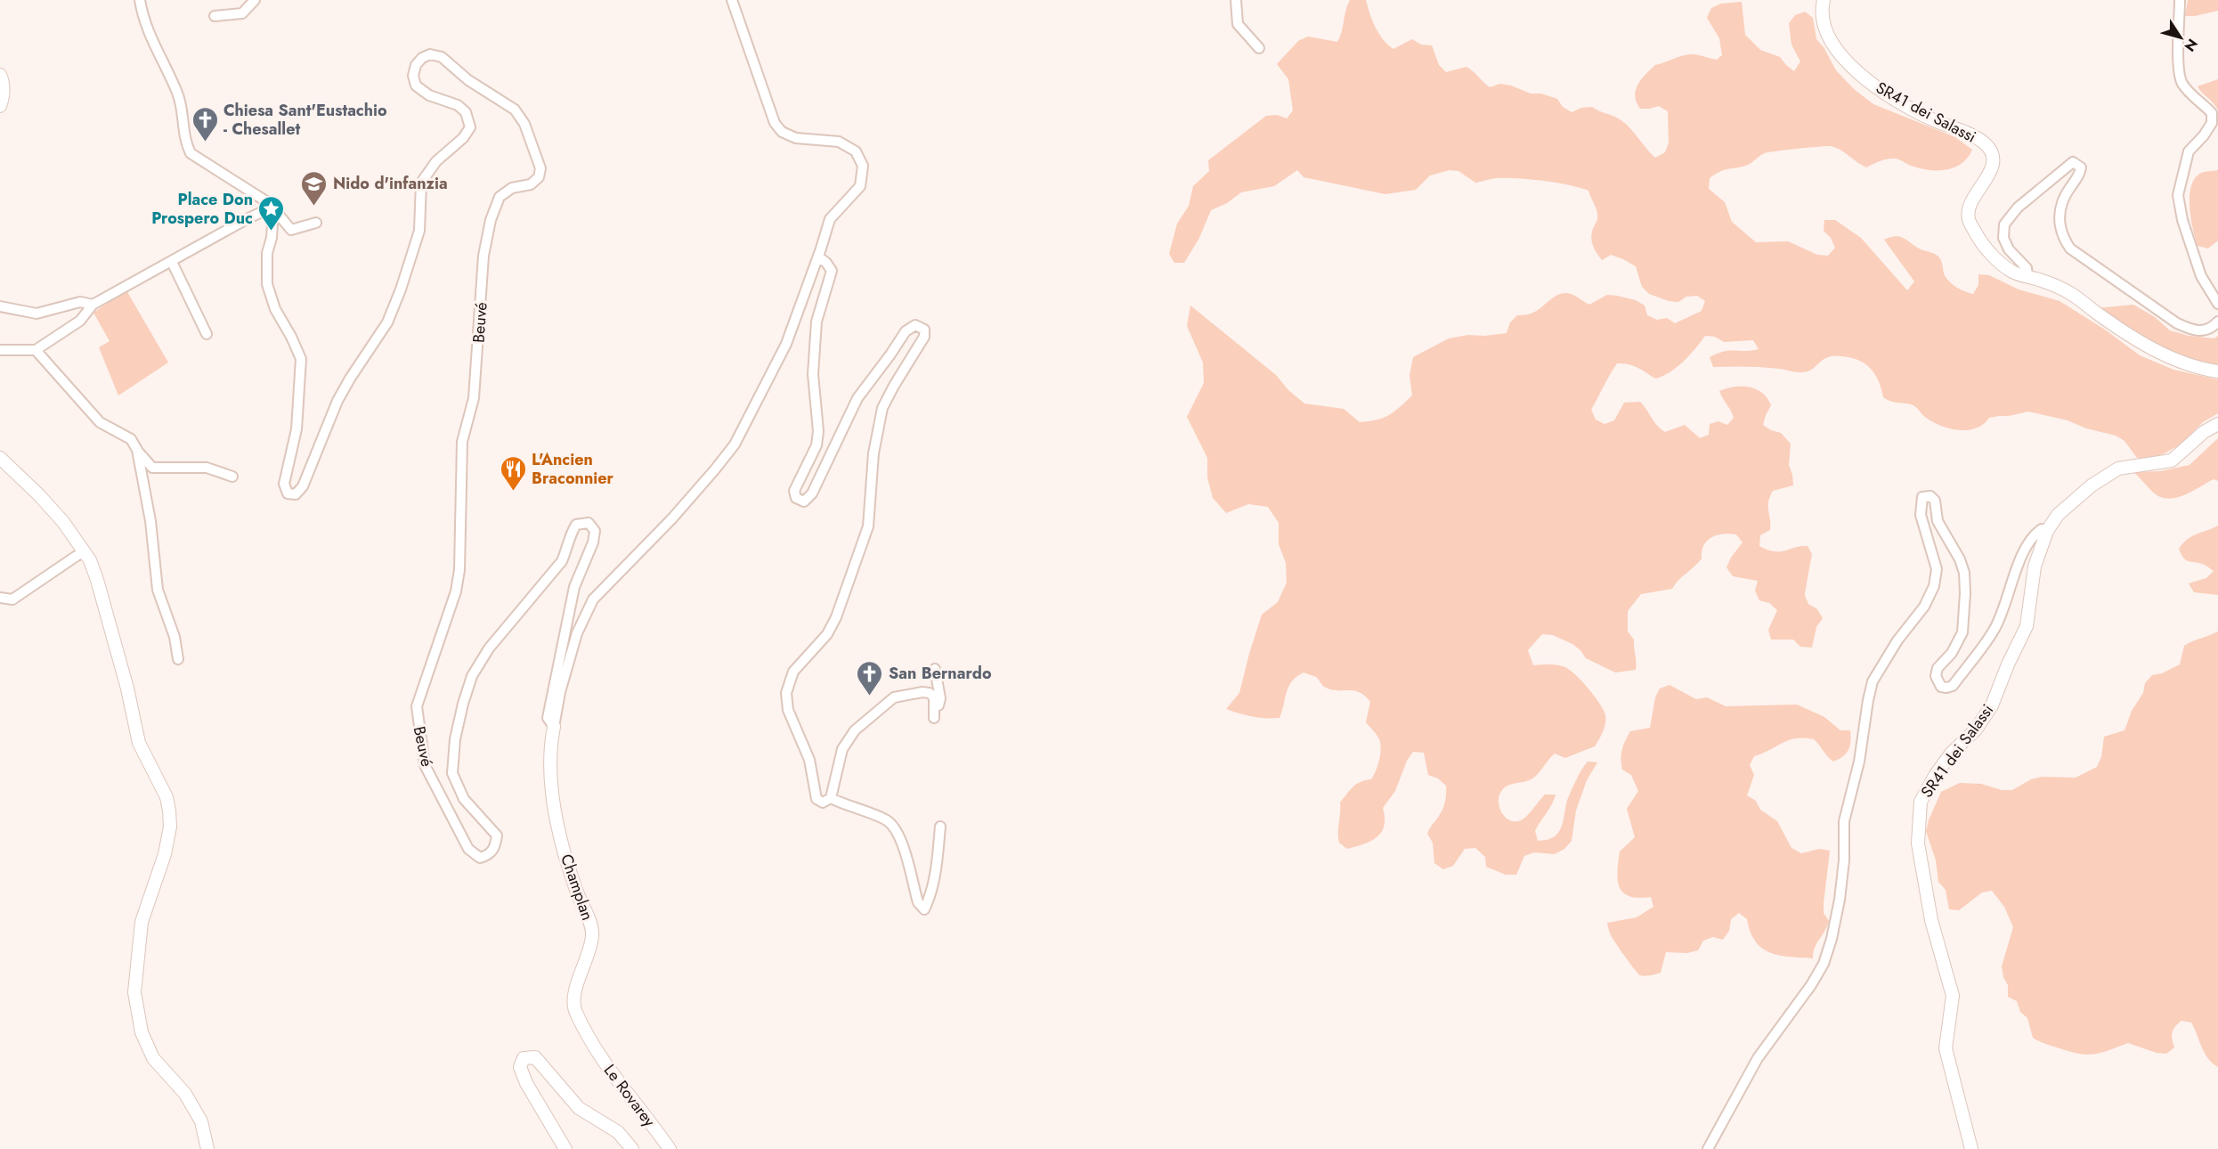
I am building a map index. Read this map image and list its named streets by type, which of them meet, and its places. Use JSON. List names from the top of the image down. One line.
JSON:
{"streets":{"street":["SR41 dei Salassi","Beuvé","Champlan","Le Rovarey"]},"crossings":[["Beuvé","Champlan"],["Champlan","Le Rovarey"]],"places":{"church":["Chiesa Sant'Eustachio - Chesallet","San Bernardo"],"school or university":["Nido d'infanzia"],"place":["Place Don Prospero Duc"],"restaurant":["L'Ancien Braconnier"]},"north":"bottom right"}
